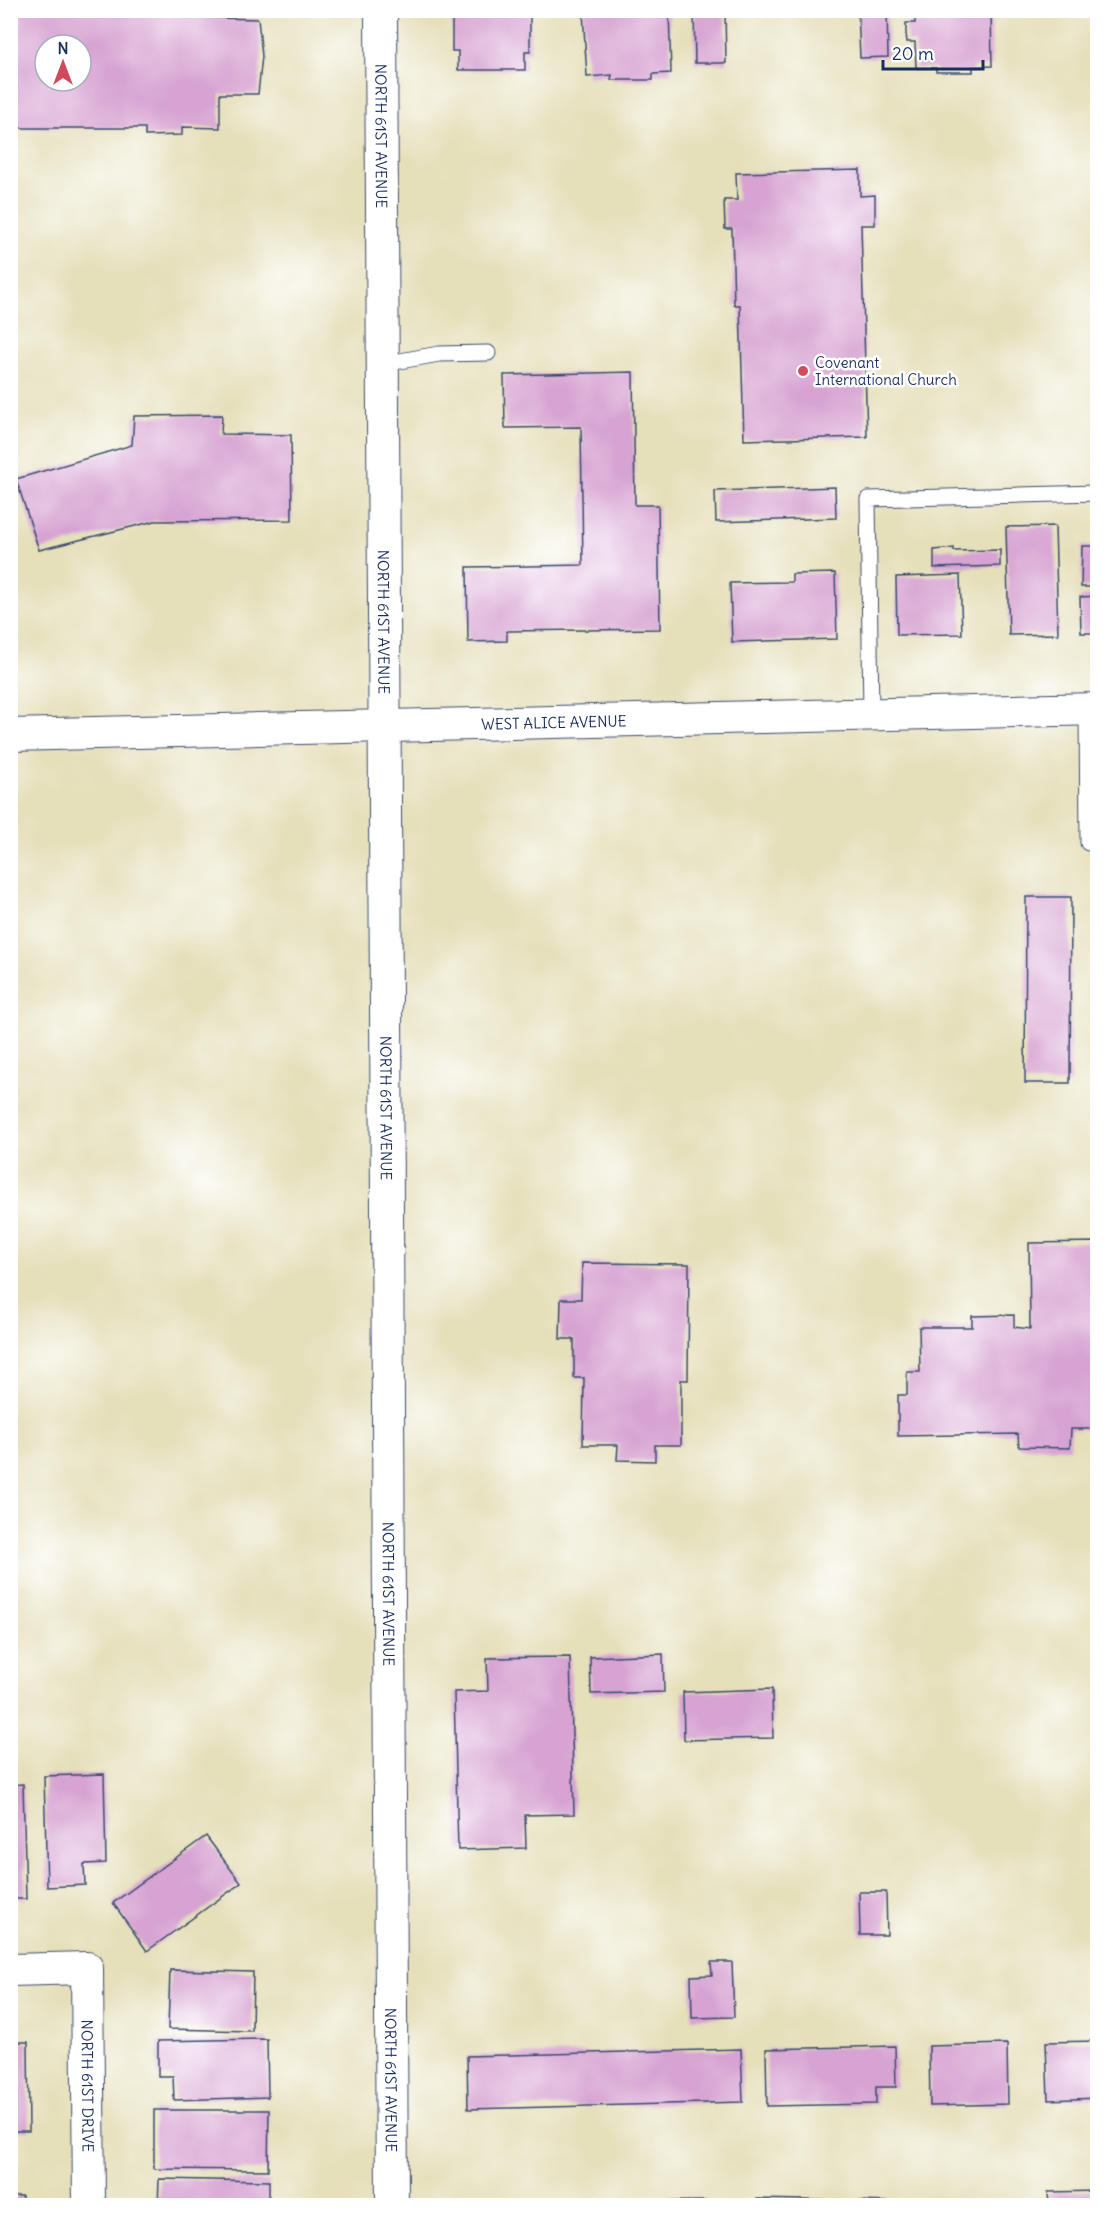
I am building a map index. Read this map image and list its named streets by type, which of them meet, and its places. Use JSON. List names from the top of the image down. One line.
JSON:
{"streets":{"street":["NORTH 61ST AVENUE","WEST ALICE AVENUE","NORTH 61ST DRIVE"]},"crossings":[["NORTH 61ST AVENUE","WEST ALICE AVENUE"]],"places":["Covenant International Church"],"scale_bar":"20 m","north":"top"}
